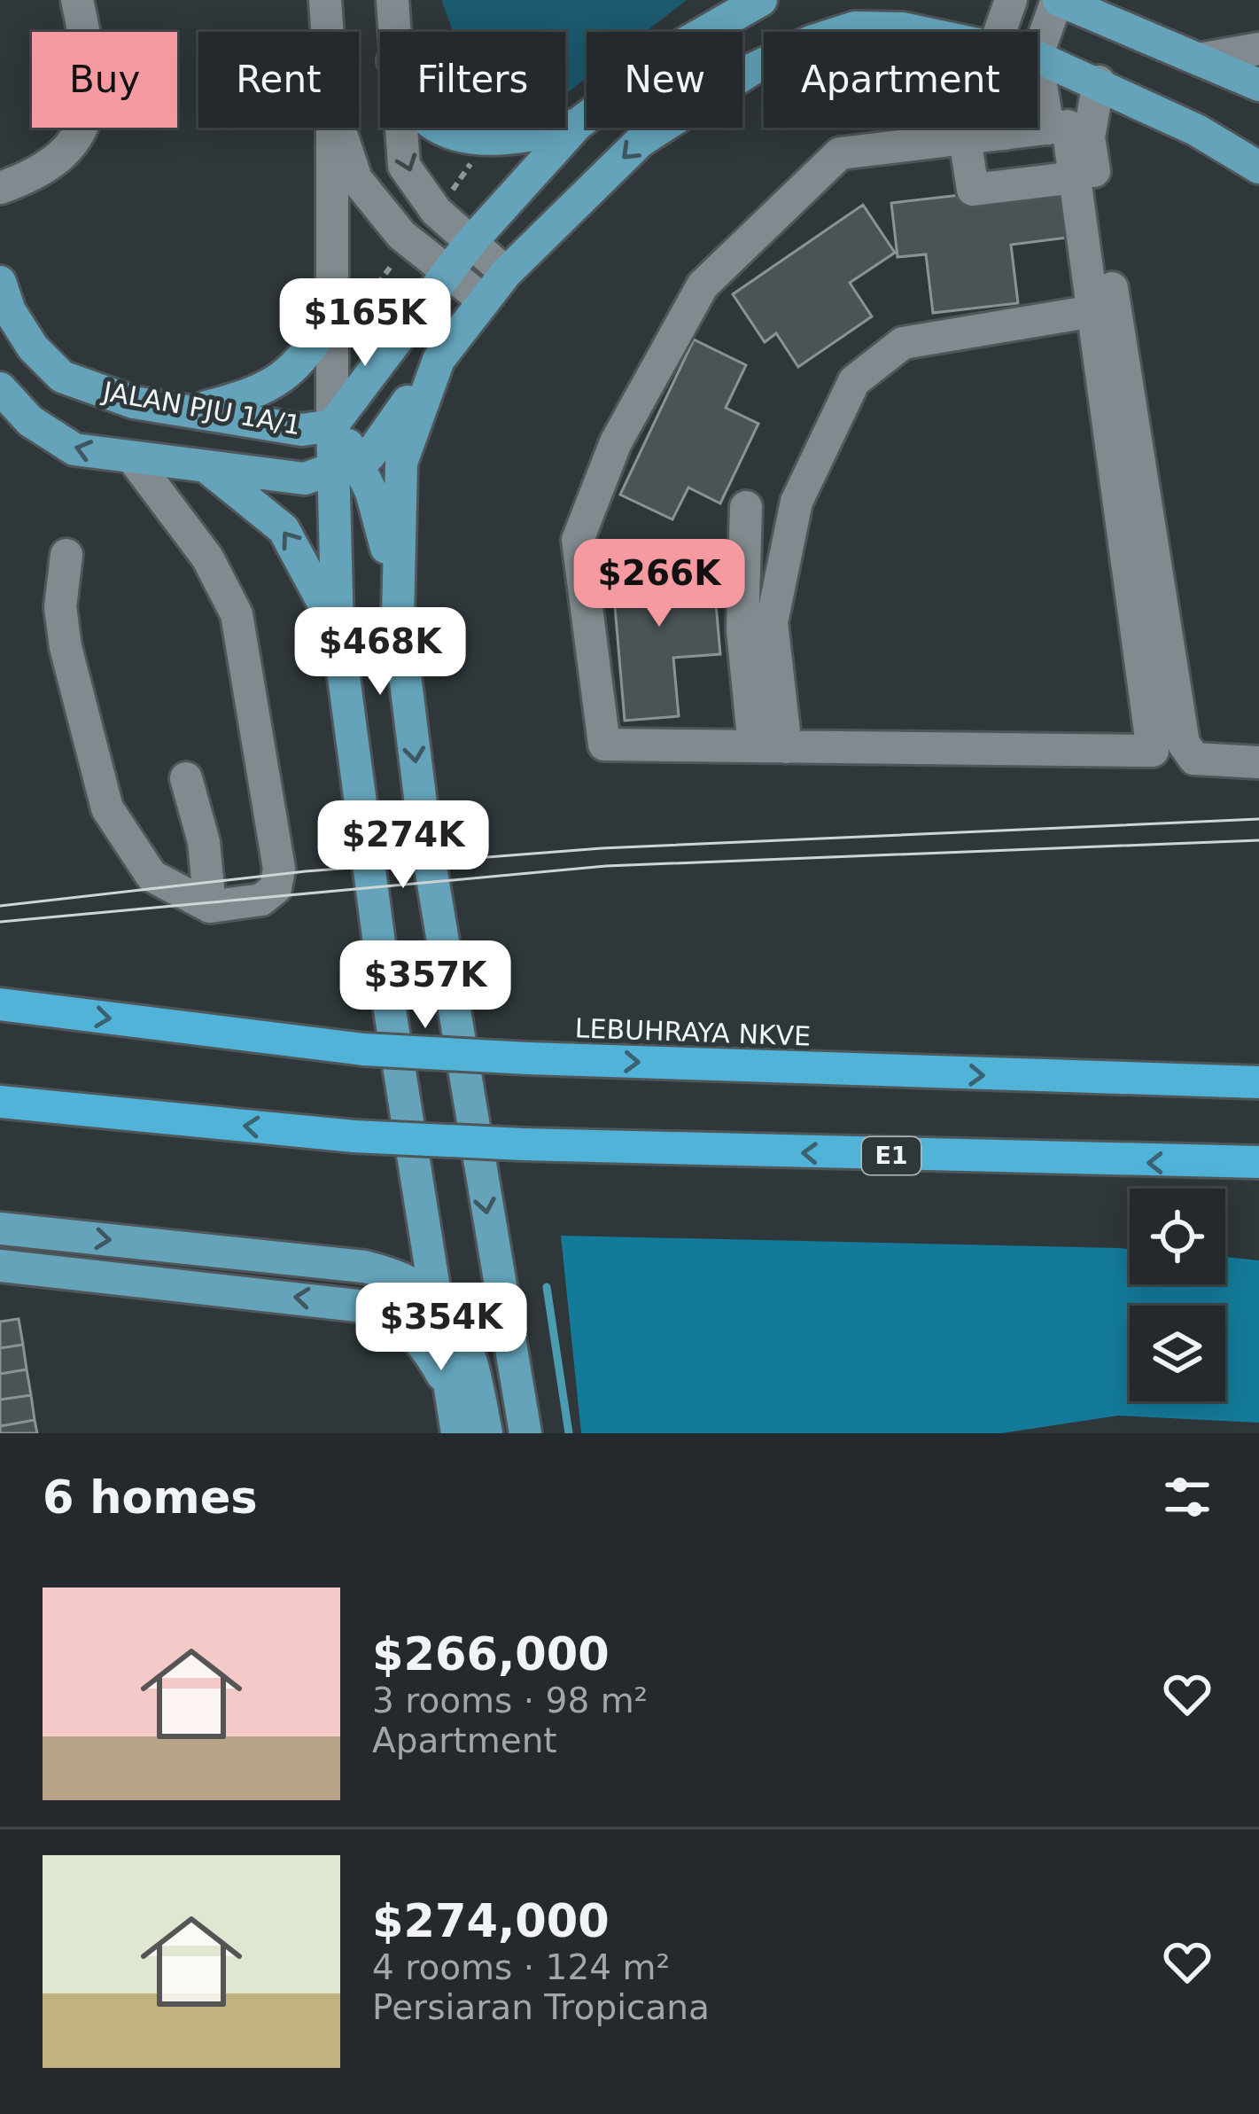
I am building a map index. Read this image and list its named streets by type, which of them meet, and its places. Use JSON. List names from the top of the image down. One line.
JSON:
{"streets":{"highway":["LEBUHRAYA NKVE","E1"],"main road":["JALAN PJU 1A/1"]},"page":{"chip":["Buy","Rent","Filters","New","Apartment"],"price":["$165K","$266K","$468K","$274K","$357K","$354K"],"heading":"6 homes","list":[{"name":"$266,000","note":"3 rooms · 98 m² · Apartment"},{"name":"$274,000","note":"4 rooms · 124 m² · Persiaran Tropicana"}]}}
